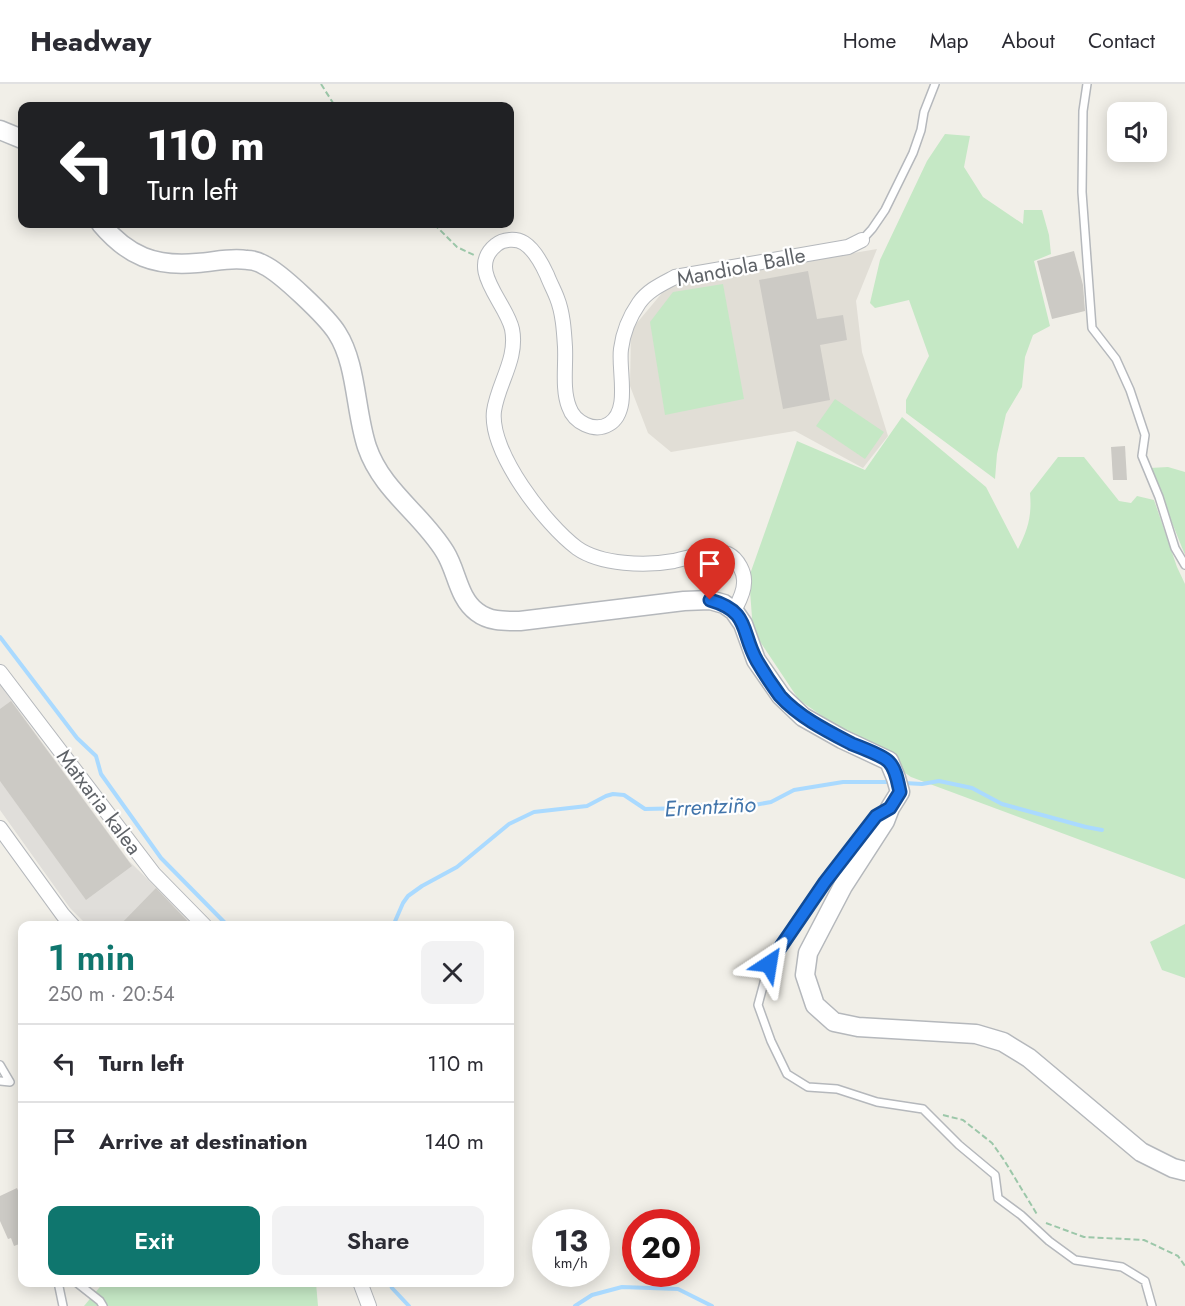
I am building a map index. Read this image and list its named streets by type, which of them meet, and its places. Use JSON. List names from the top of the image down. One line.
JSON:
{"streets":{"street":["Mandiola Balle","Matxaria kalea"]},"water":["Errentziño"],"page":{"header":"Headway","nav":["Home","Map","About","Contact"],"turn":["110 m","Turn left"],"heading":["1 min","250 m · 20:54"],"list":[{"name":"Turn left","value":"110 m"},{"name":"Arrive at destination","value":"140 m"}],"buttons":["Exit","Share"],"speed":"13 km/h","limit":"20"}}
